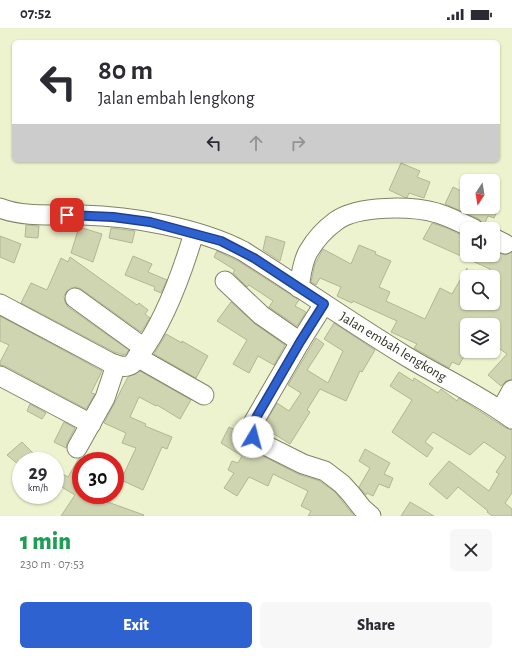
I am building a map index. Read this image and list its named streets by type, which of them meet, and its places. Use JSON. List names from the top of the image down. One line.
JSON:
{"streets":{"street":["Jalan embah lengkong"]},"north":"bottom","page":{"status":"07:52","turn":["80 m","Jalan embah lengkong"],"speed":"29 km/h","limit":"30","heading":["1 min","230 m · 07:53"],"buttons":["Exit","Share"]}}
